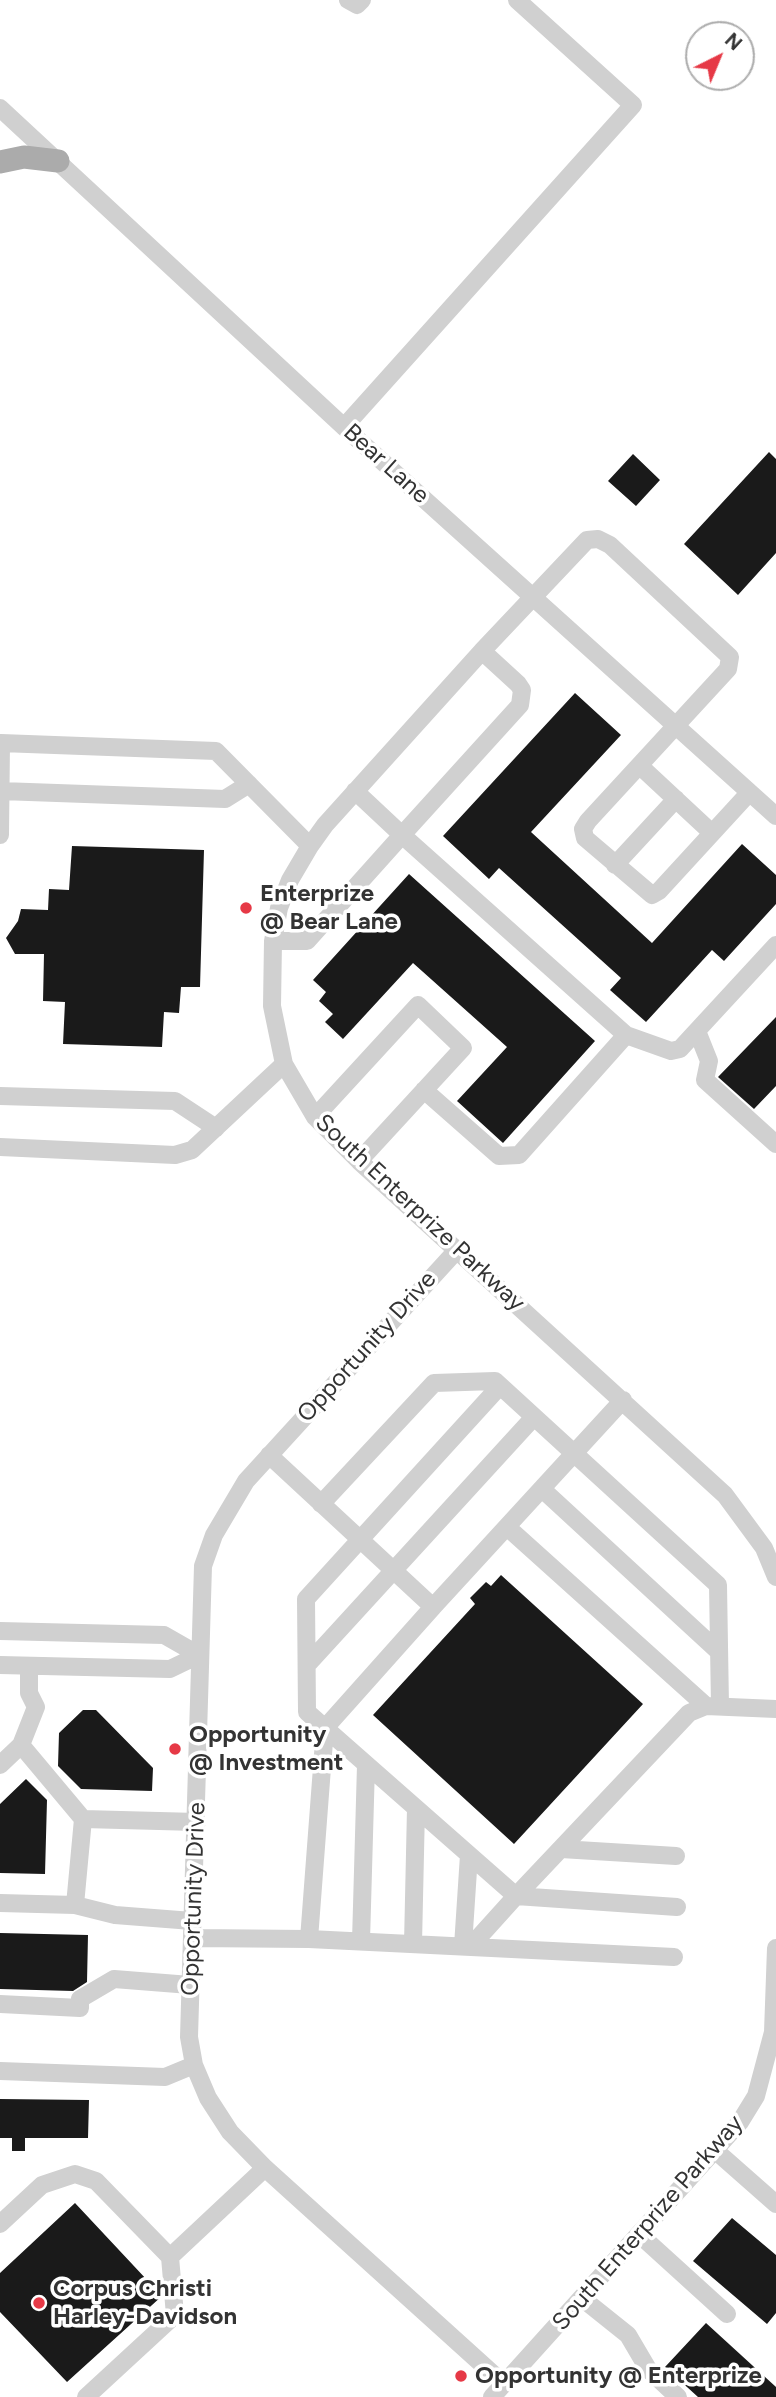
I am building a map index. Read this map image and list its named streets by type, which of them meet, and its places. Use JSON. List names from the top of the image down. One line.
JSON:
{"streets":{"street":["Bear Lane","South Enterprize Parkway","Opportunity Drive"]},"crossings":[["Bear Lane","South Enterprize Parkway"],["South Enterprize Parkway","Opportunity Drive"]],"places":["Enterprize @ Bear Lane","Opportunity @ Investment","Corpus Christi Harley-Davidson","Opportunity @ Enterprize"],"north":"top right"}
